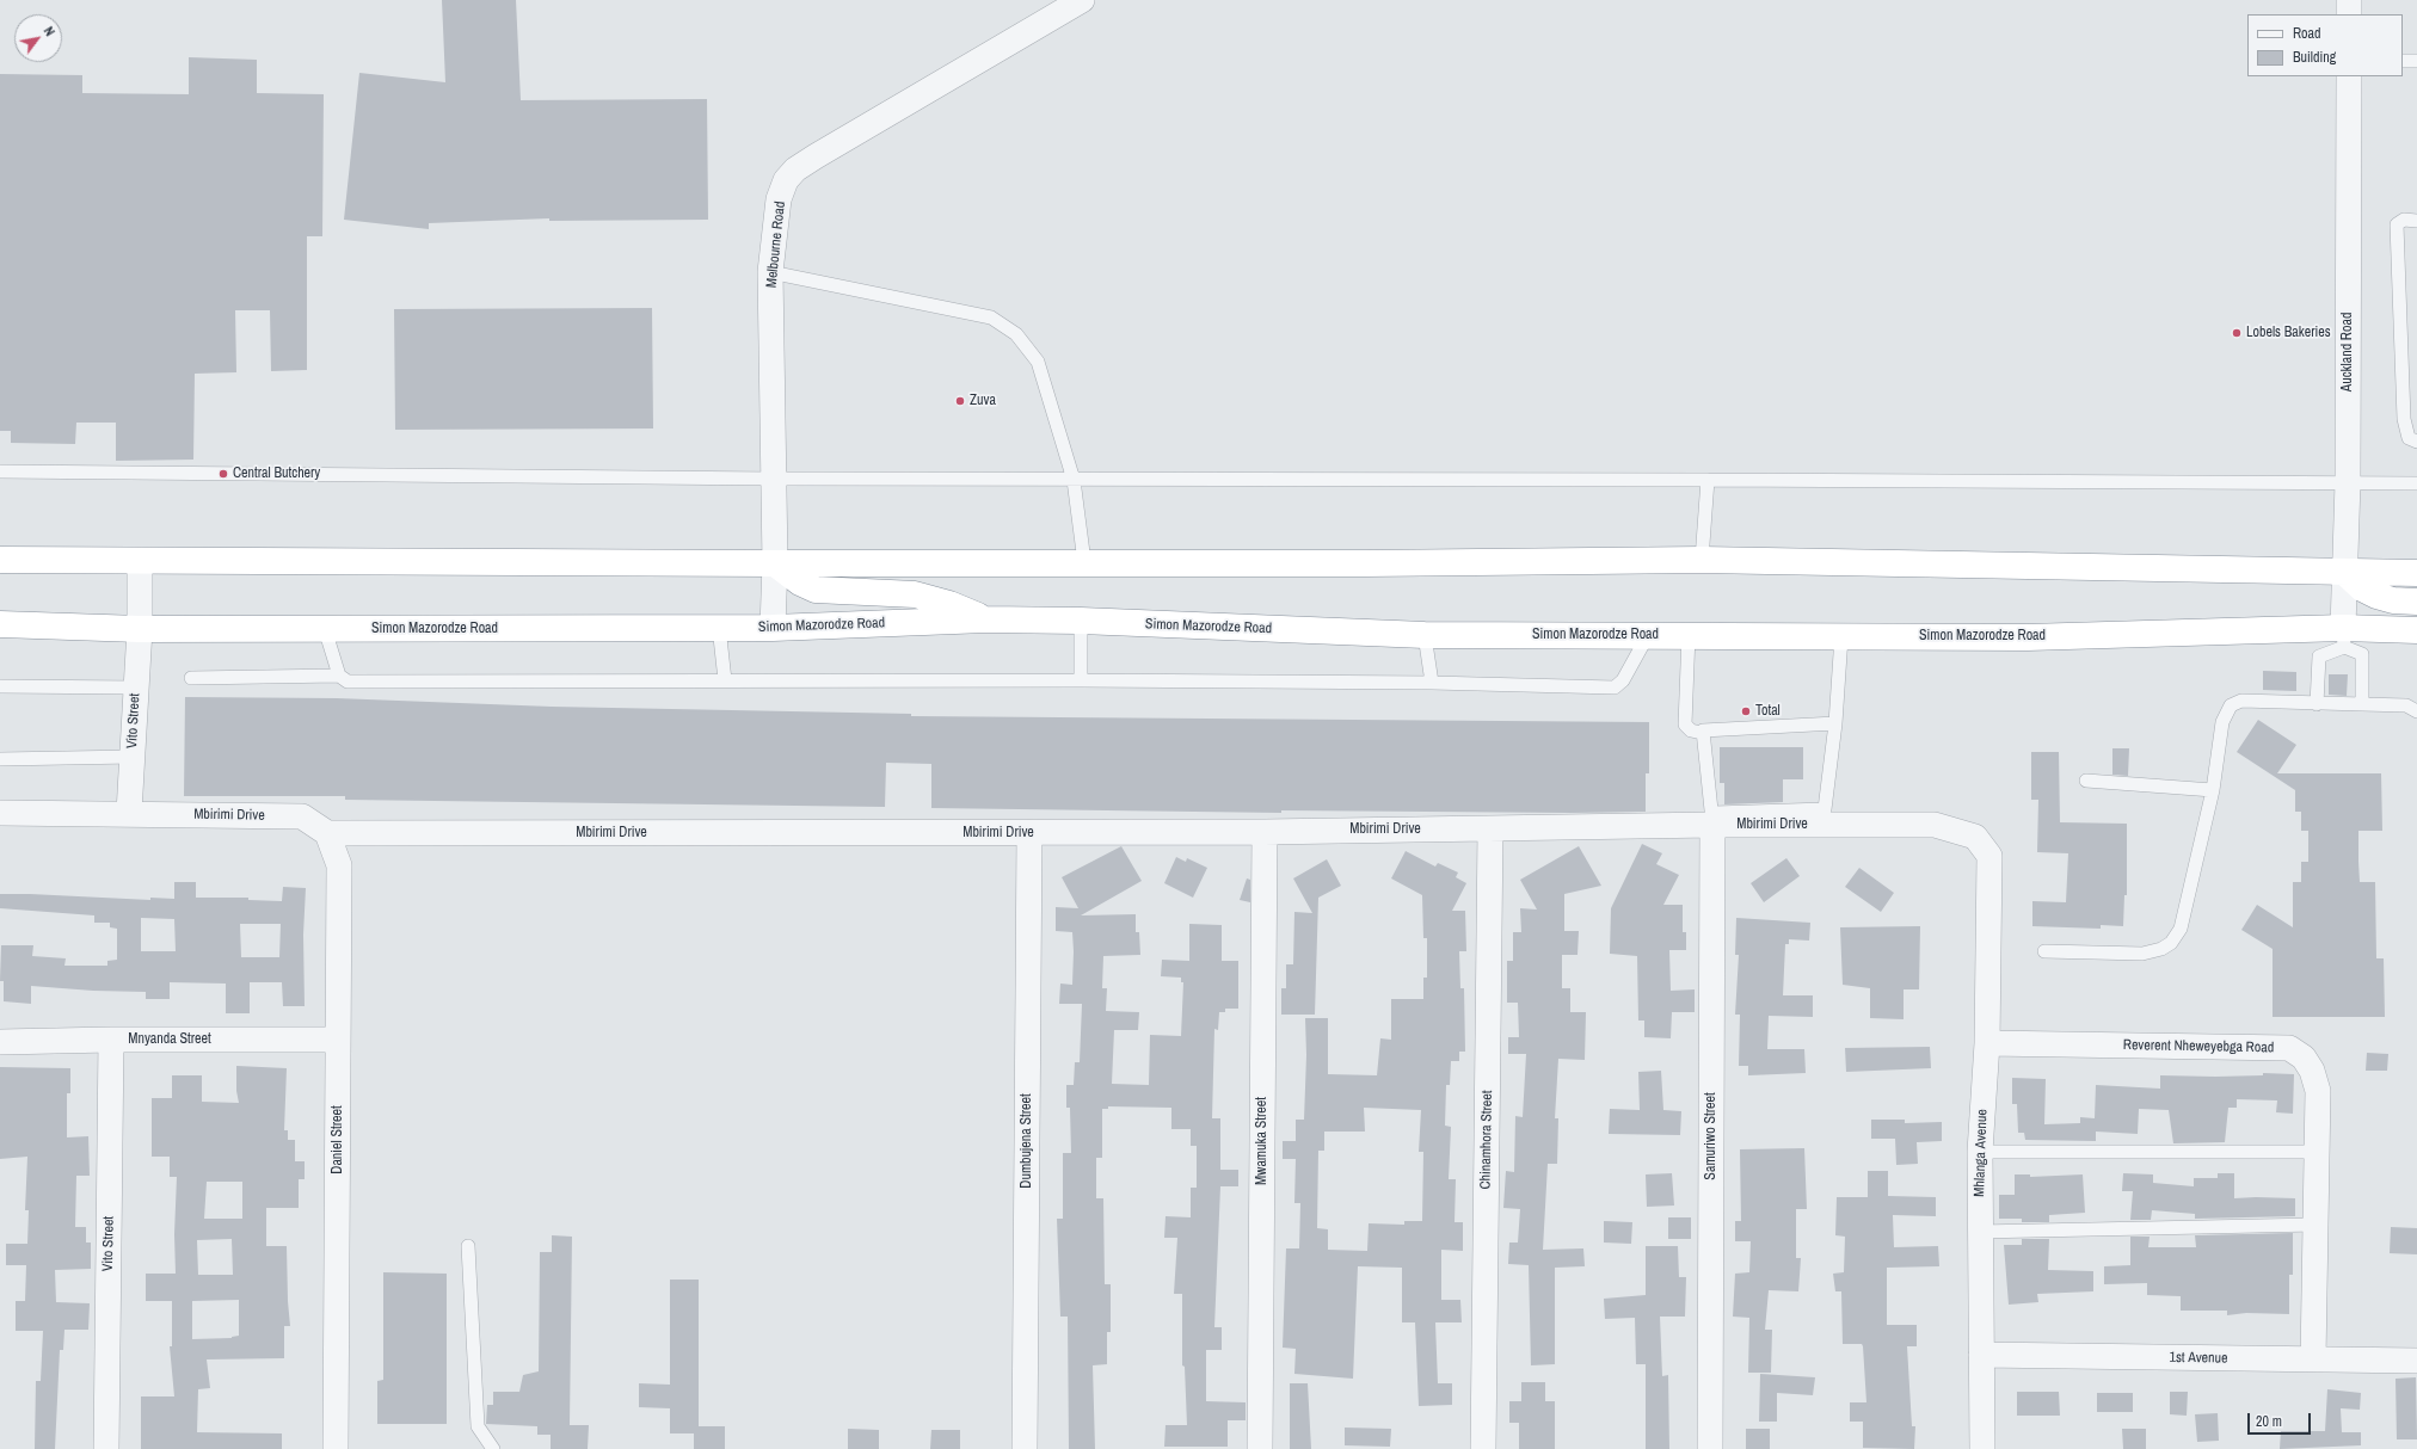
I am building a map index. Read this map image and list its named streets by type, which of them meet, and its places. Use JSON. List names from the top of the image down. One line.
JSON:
{"streets":{"highway":["Simon Mazorodze Road"],"street":["Melbourne Road","Auckland Road","Vito Street","Mbirimi Drive","Mnyanda Street","Reverent Nheweyebga Road","Samuriwo Street","Daniel Street","Chinamhora Street","Dumbujena Street","Mwamuka Street","Mhlanga Avenue","1st Avenue"]},"crossings":[["Melbourne Road","Simon Mazorodze Road"],["Auckland Road","Simon Mazorodze Road"],["Simon Mazorodze Road","Vito Street"],["Vito Street","Mbirimi Drive"],["Vito Street","Mnyanda Street"],["Mbirimi Drive","Samuriwo Street"],["Mbirimi Drive","Daniel Street"],["Mbirimi Drive","Chinamhora Street"],["Mbirimi Drive","Dumbujena Street"],["Mbirimi Drive","Mwamuka Street"],["Mbirimi Drive","Mhlanga Avenue"],["Mnyanda Street","Daniel Street"],["Reverent Nheweyebga Road","Mhlanga Avenue"],["Reverent Nheweyebga Road","1st Avenue"],["Mhlanga Avenue","1st Avenue"]],"places":["Lobels Bakeries","Zuva","Central Butchery","Total"],"legend":["Road","Building"],"scale_bar":"20 m","north":"top right"}
